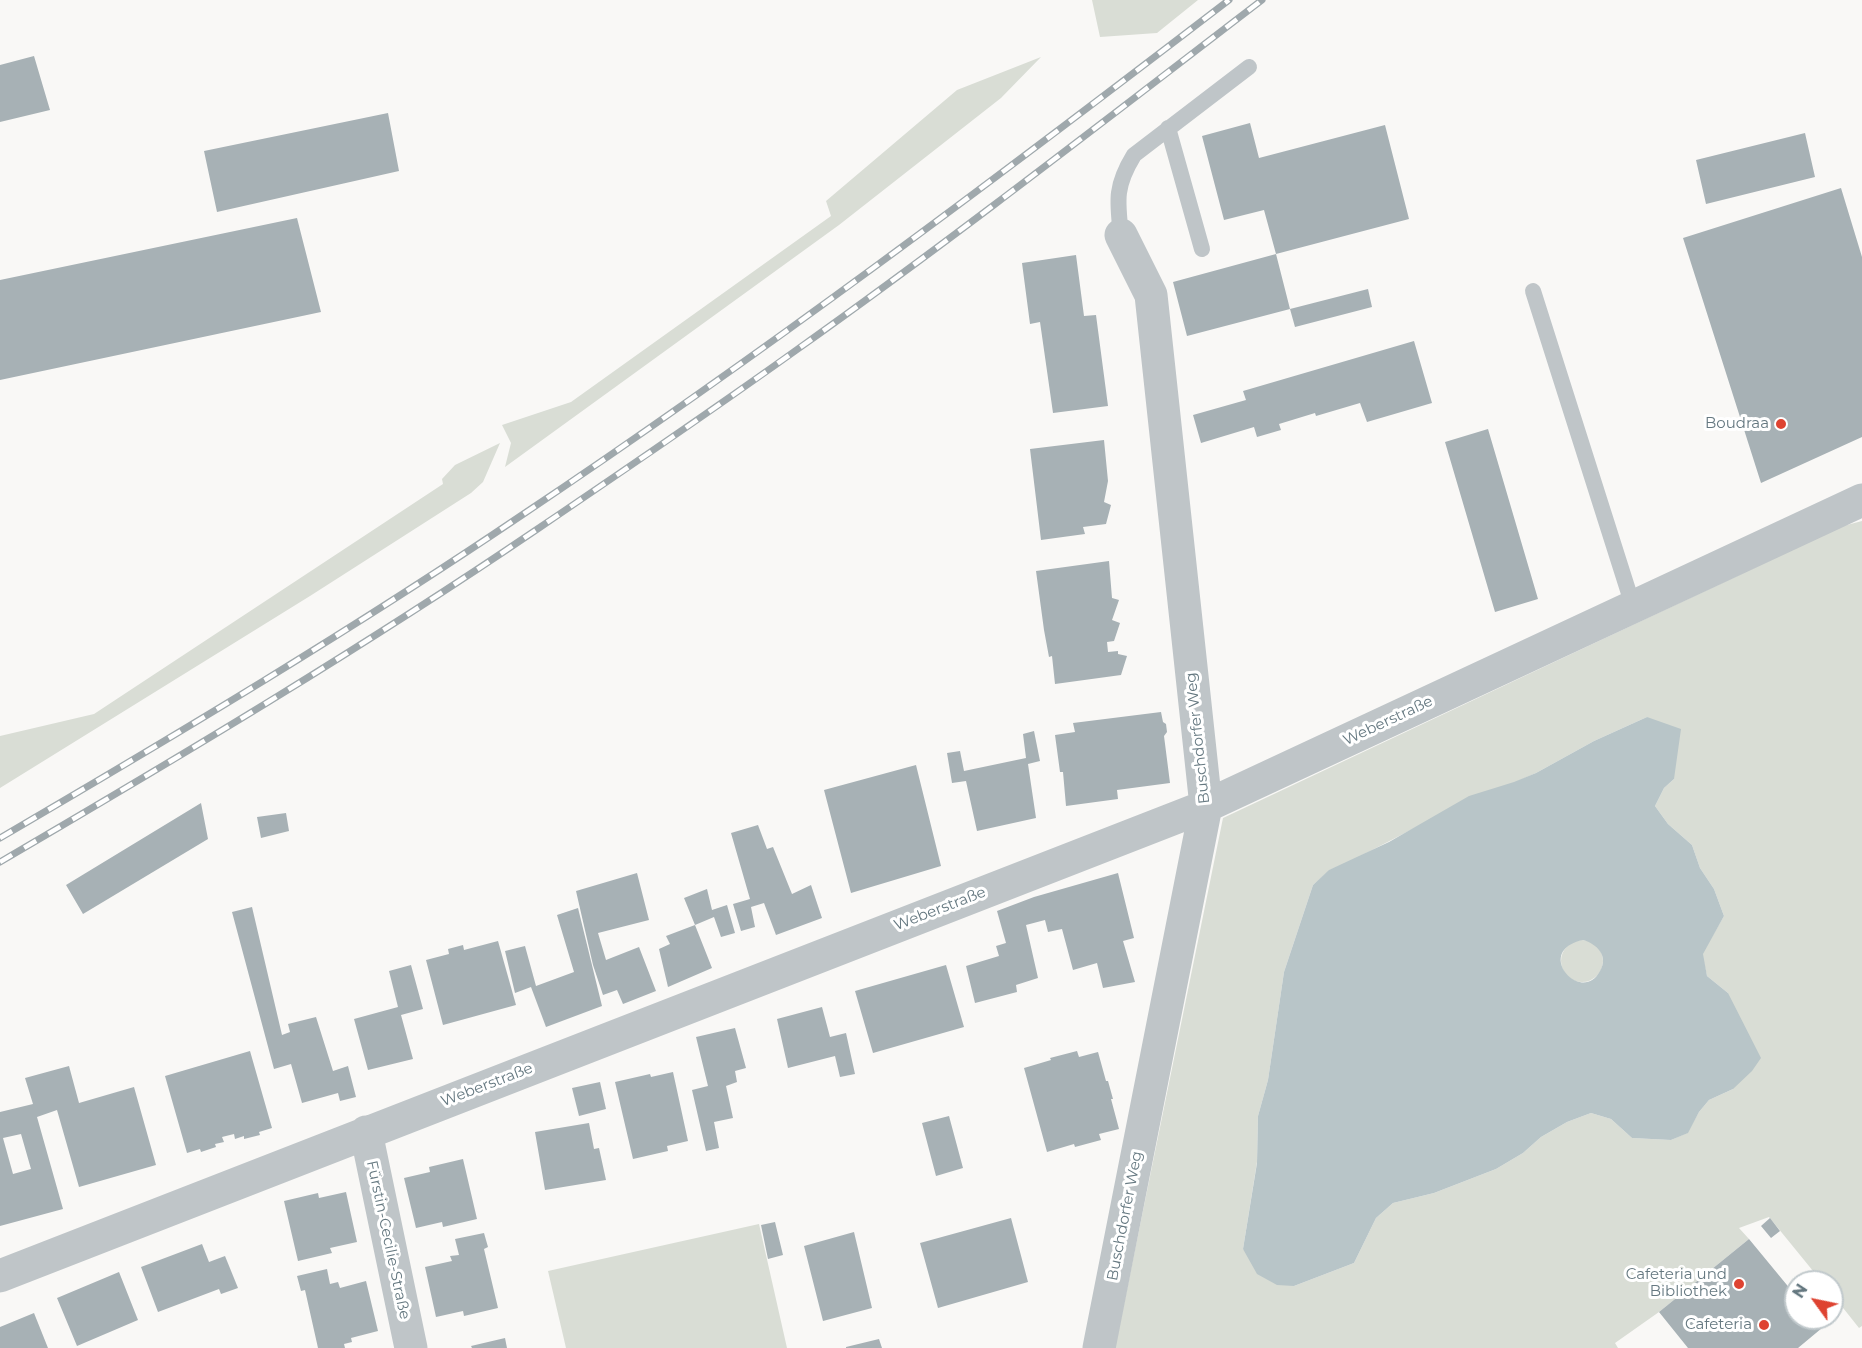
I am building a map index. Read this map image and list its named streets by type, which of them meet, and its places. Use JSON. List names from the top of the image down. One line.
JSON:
{"streets":{"street":["Weberstraße","Buschdorfer Weg","Fürstin-Cecilie-Straße"]},"crossings":[["Weberstraße","Buschdorfer Weg"],["Weberstraße","Fürstin-Cecilie-Straße"]],"places":["Boudraa","Cafeteria und Bibliothek","Cafeteria"],"north":"top left"}
